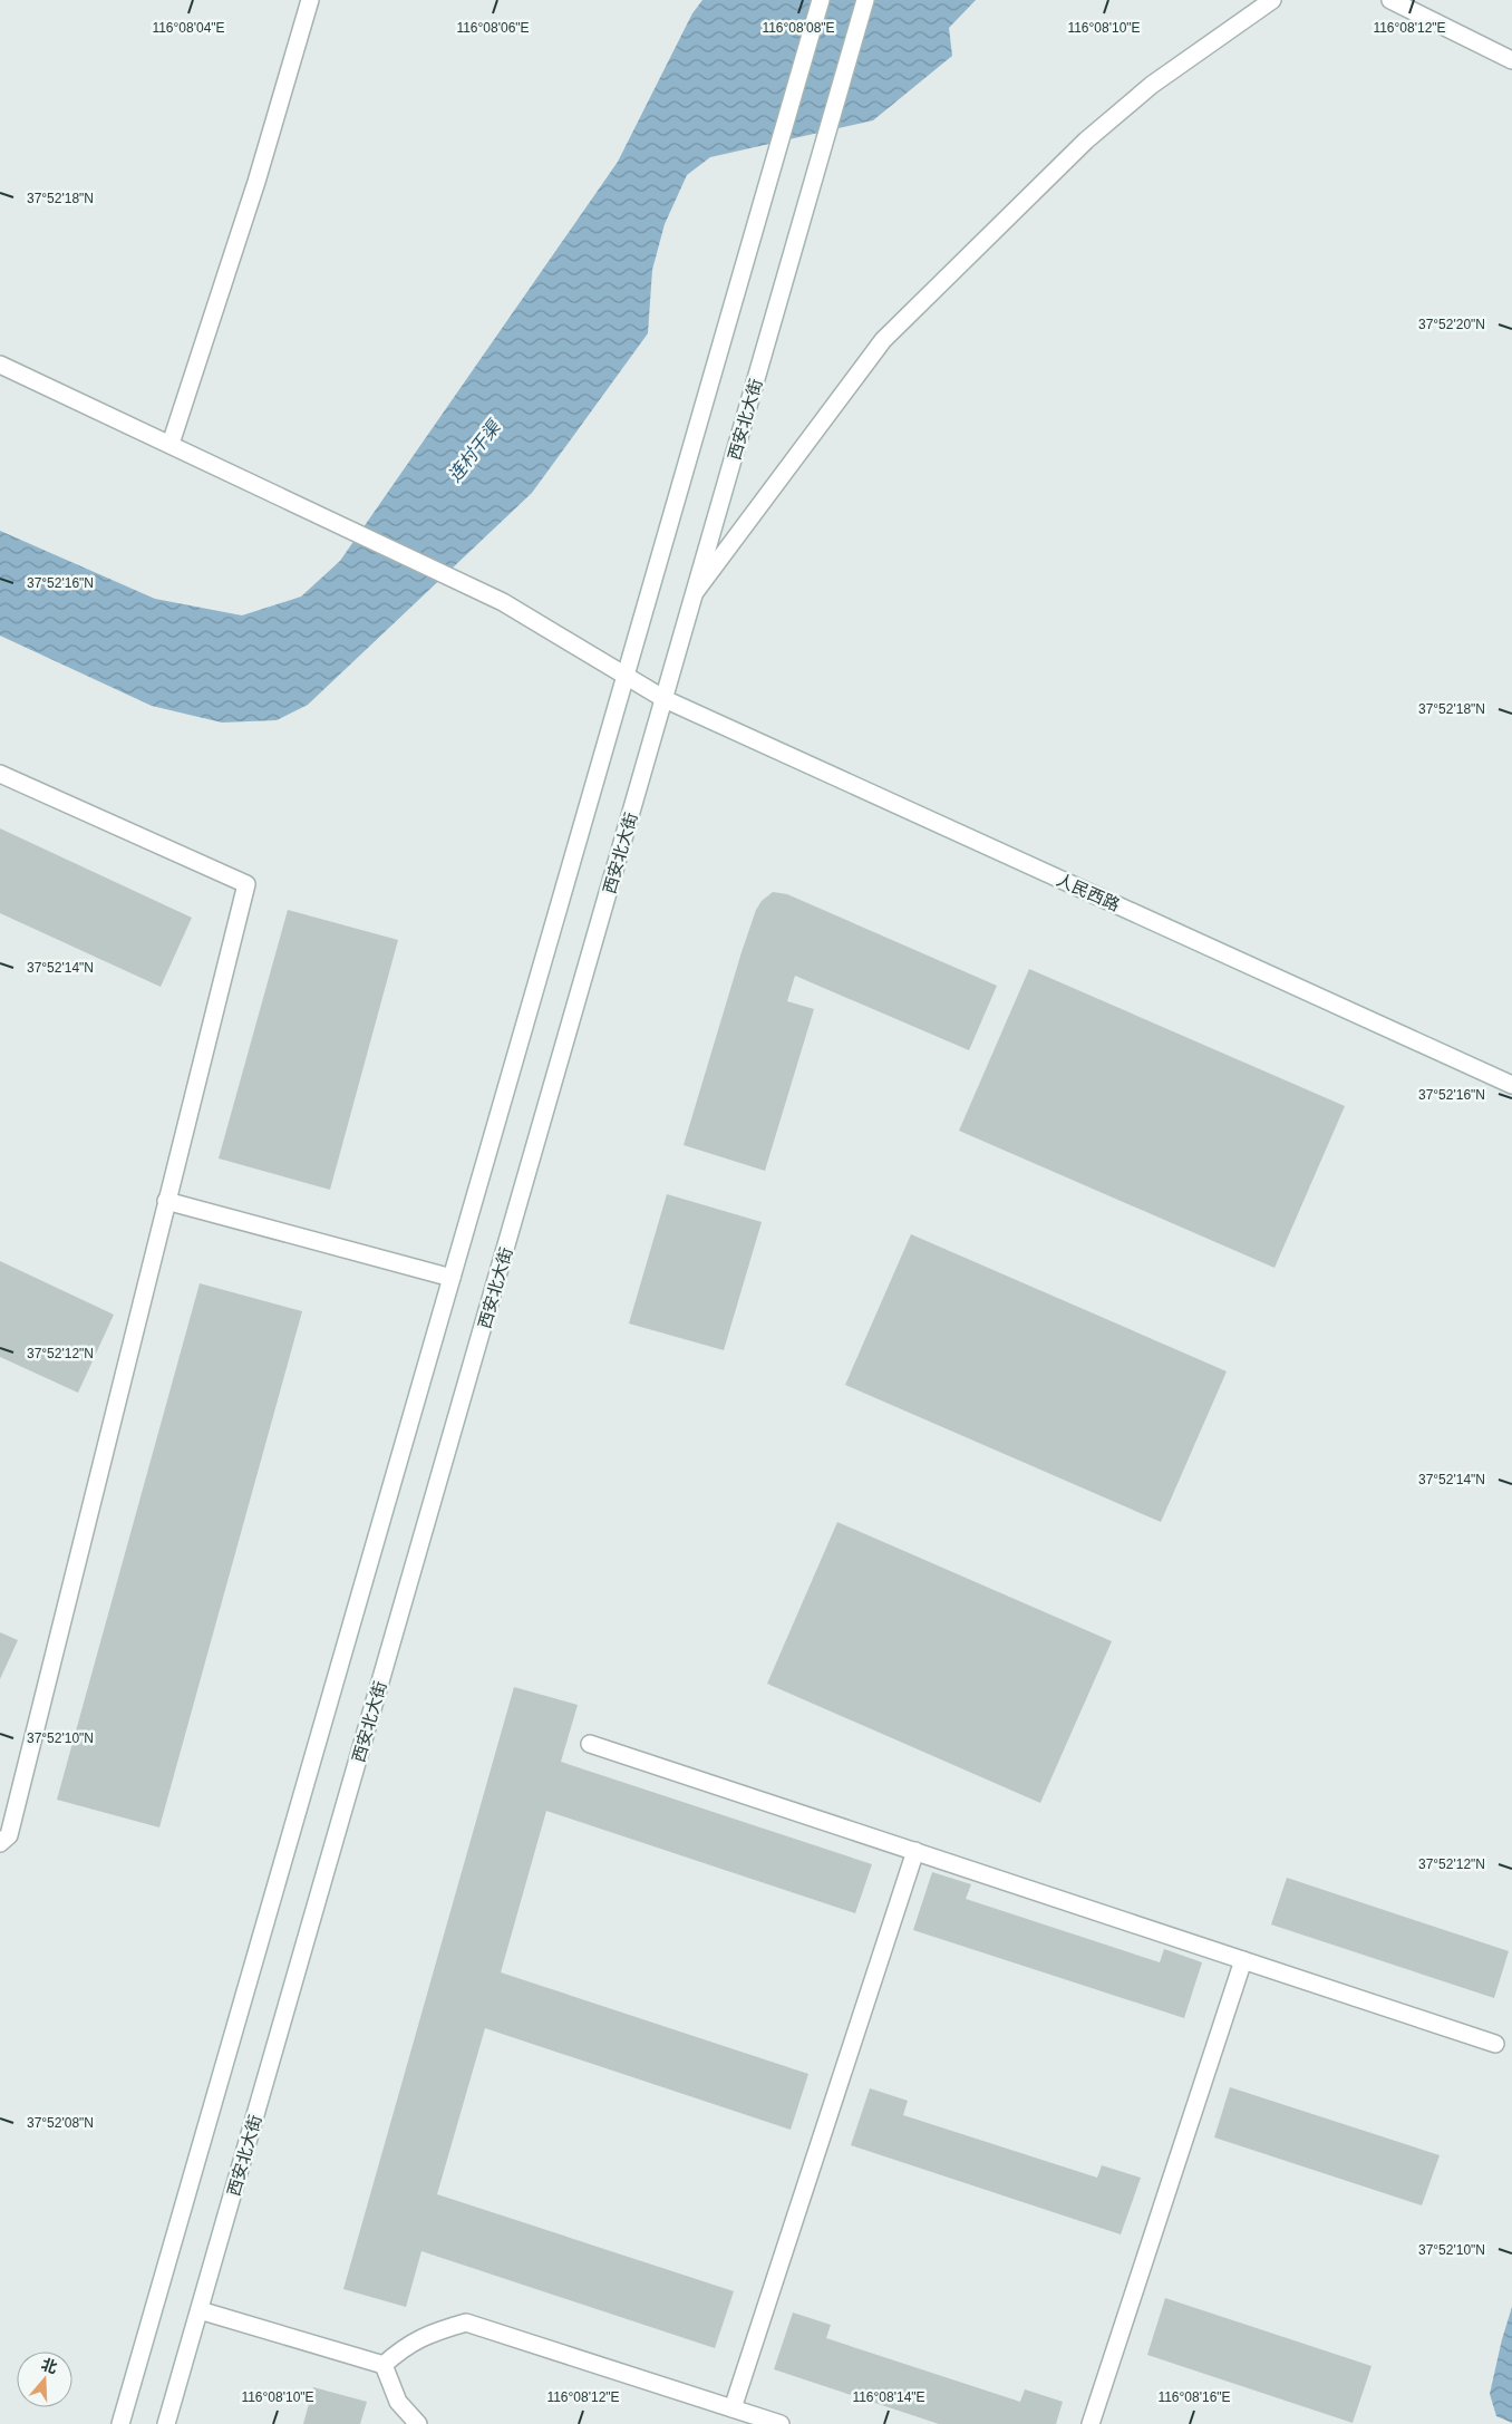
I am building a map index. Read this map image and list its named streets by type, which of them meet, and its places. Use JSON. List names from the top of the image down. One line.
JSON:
{"streets":{"main road":["西安北大街","人民西路"]},"crossings":[["西安北大街","人民西路"]],"water":["连村干渠"],"north":"top","coordinates":["116°08'12\"E","116°08'04\"E","116°08'06\"E","116°08'08\"E","116°08'10\"E","37°52'18\"N","37°52'20\"N","37°52'16\"N","37°52'14\"N","37°52'12\"N","37°52'10\"N","37°52'08\"N","116°08'14\"E","116°08'16\"E"]}
